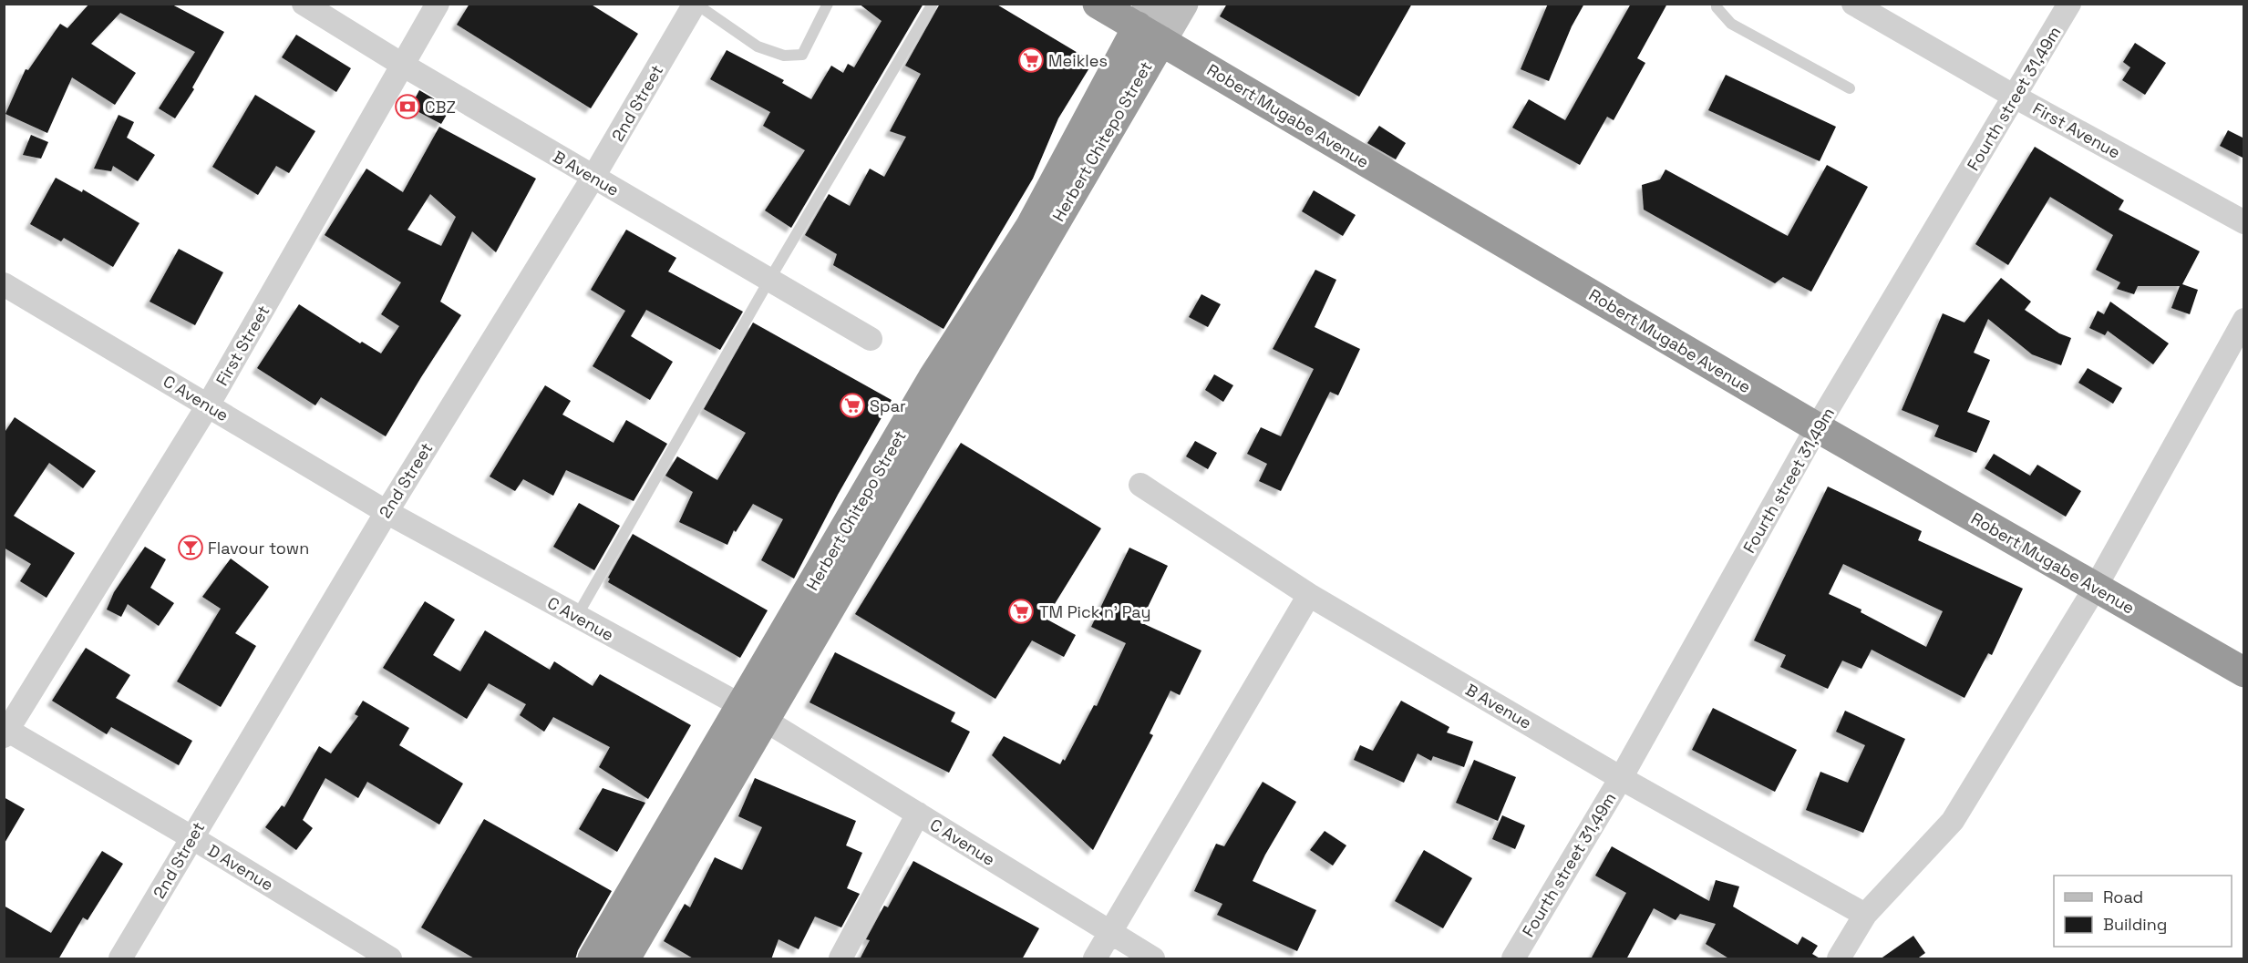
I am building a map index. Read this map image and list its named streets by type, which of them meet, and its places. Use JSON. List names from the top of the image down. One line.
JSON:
{"streets":{"highway":["Robert Mugabe Avenue","Herbert Chitepo Street"],"street":["Fourth street 31,49m","2nd Street","First Avenue","B Avenue","First Street","C Avenue","D Avenue"]},"crossings":[["Fourth street 31,49m","Robert Mugabe Avenue"],["Fourth street 31,49m","First Avenue"],["Fourth street 31,49m","B Avenue"],["2nd Street","B Avenue"],["2nd Street","C Avenue"],["2nd Street","D Avenue"],["Robert Mugabe Avenue","Herbert Chitepo Street"],["Herbert Chitepo Street","C Avenue"],["B Avenue","First Street"],["First Street","C Avenue"],["First Street","D Avenue"]],"places":{"supermarket":["Meikles","Spar","TM Pick n' Pay"],"bank":["CBZ"],"bar":["Flavour town"]},"legend":["Road","Building"]}
